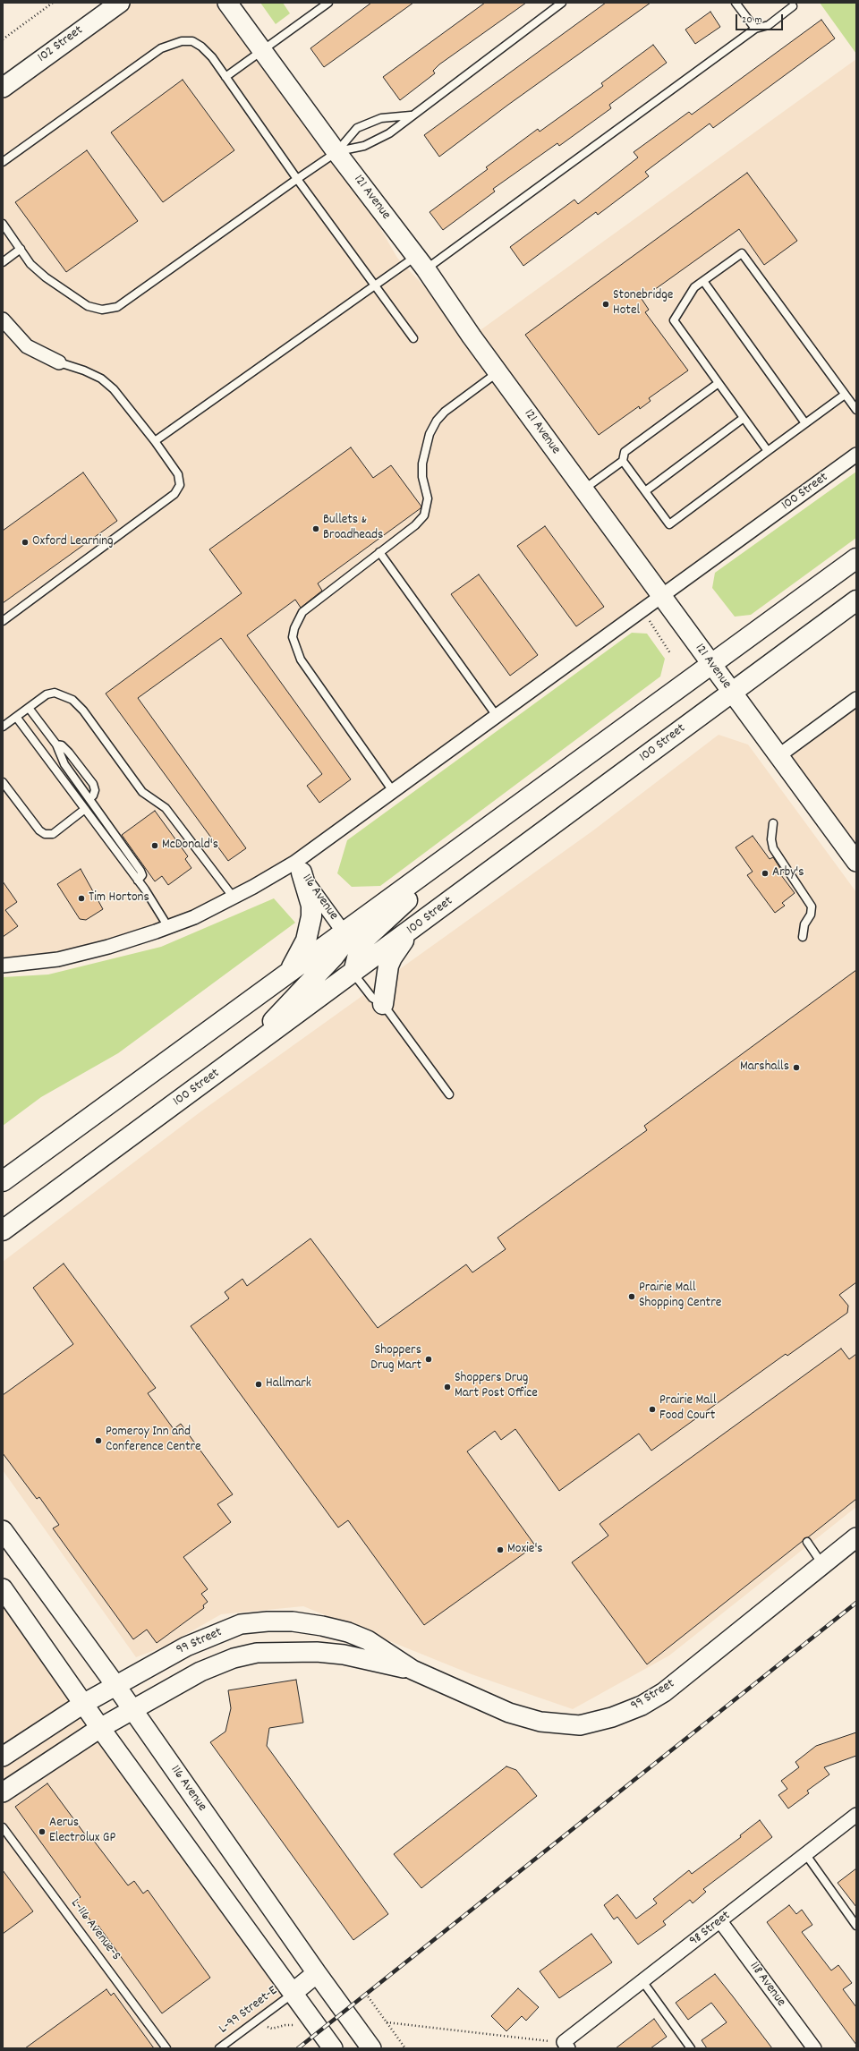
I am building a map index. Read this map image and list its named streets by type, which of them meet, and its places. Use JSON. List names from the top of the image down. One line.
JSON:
{"streets":{"main road":["100 Street"],"street":["102 Street","121 Avenue","116 Avenue","99 Street","98 Street","118 Avenue"],"lane":["L-116 Avenue-S","L-99 Street-E"]},"crossings":[["121 Avenue","100 Street"],["100 Street","116 Avenue"],["116 Avenue","99 Street"],["98 Street","118 Avenue"]],"places":["Stonebridge Hotel","Bullets & Broadheads","Oxford Learning","McDonald's","Arby's","Tim Hortons","Marshalls","Prairie Mall Shopping Centre","Shoppers Drug Mart","Hallmark","Shoppers Drug Mart Post Office","Prairie Mall Food Court","Pomeroy Inn and Conference Centre","Moxie's","Aerus Electrolux GP"],"scale_bar":"20 m"}
